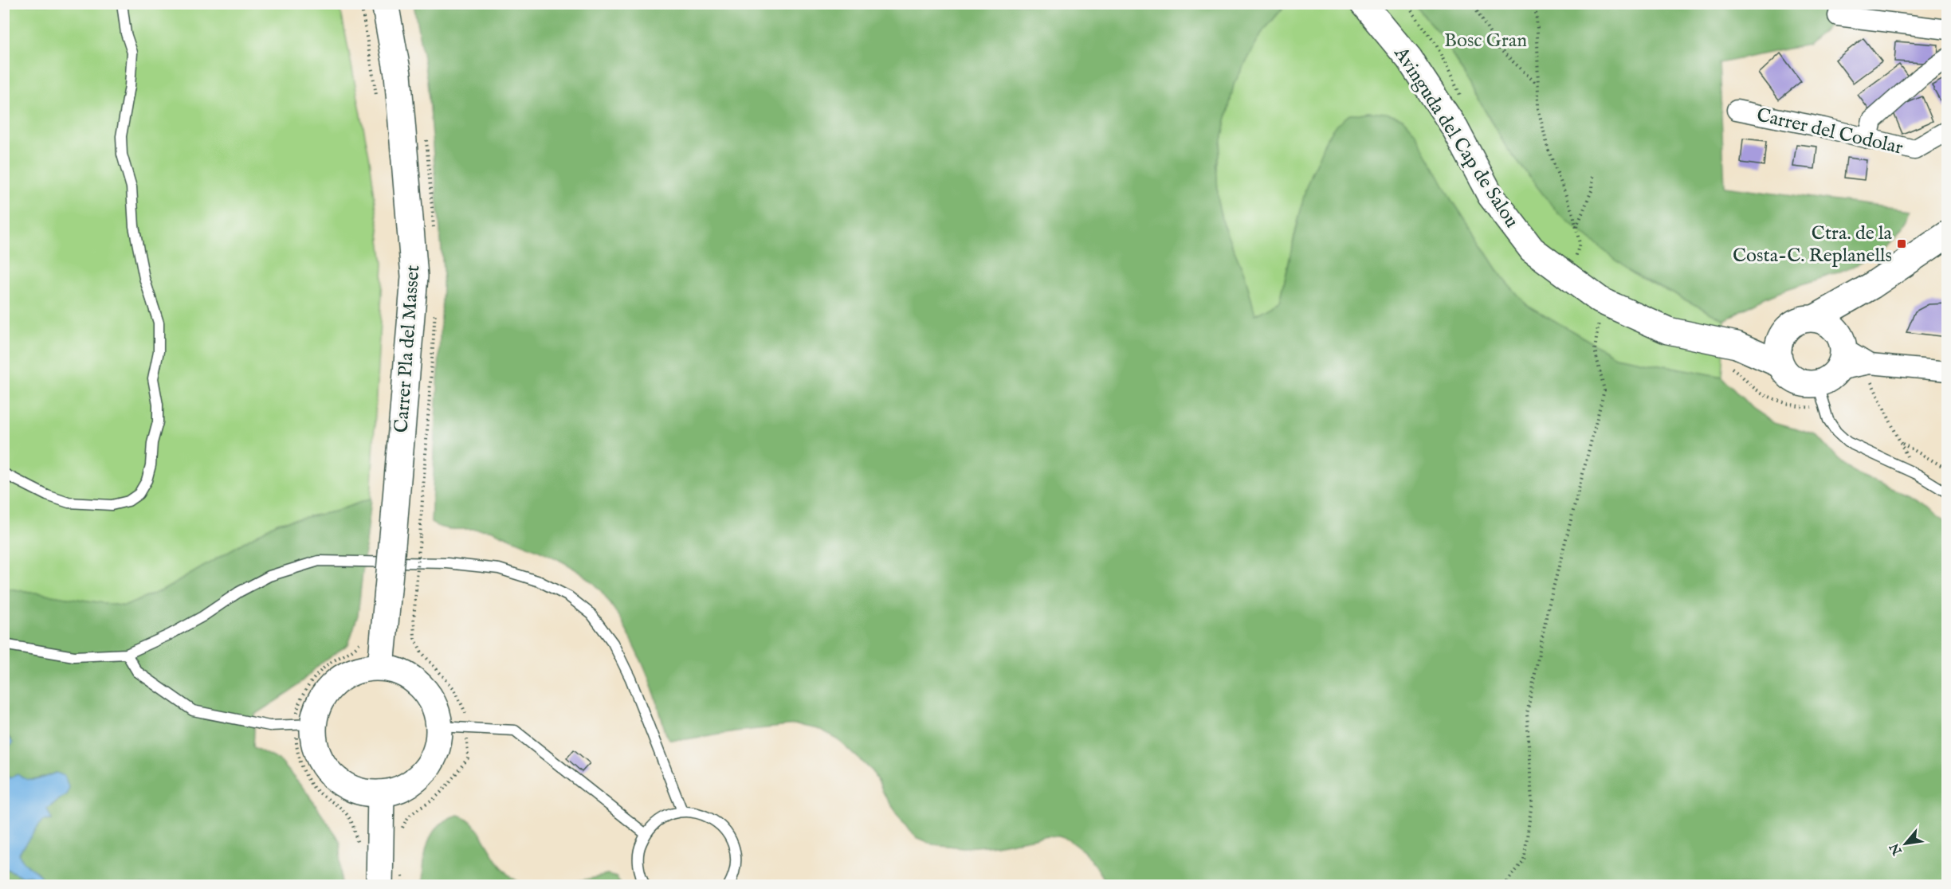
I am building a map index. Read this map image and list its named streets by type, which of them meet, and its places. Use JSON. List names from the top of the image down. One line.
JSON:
{"streets":{"street":["Carrer del Codolar","Avinguda del Cap de Salou","Carrer Pla del Masset"]},"parks":["Bosc Gran"],"places":{"transit":["Ctra. de la Costa-C. Replanells"]},"north":"bottom left"}
